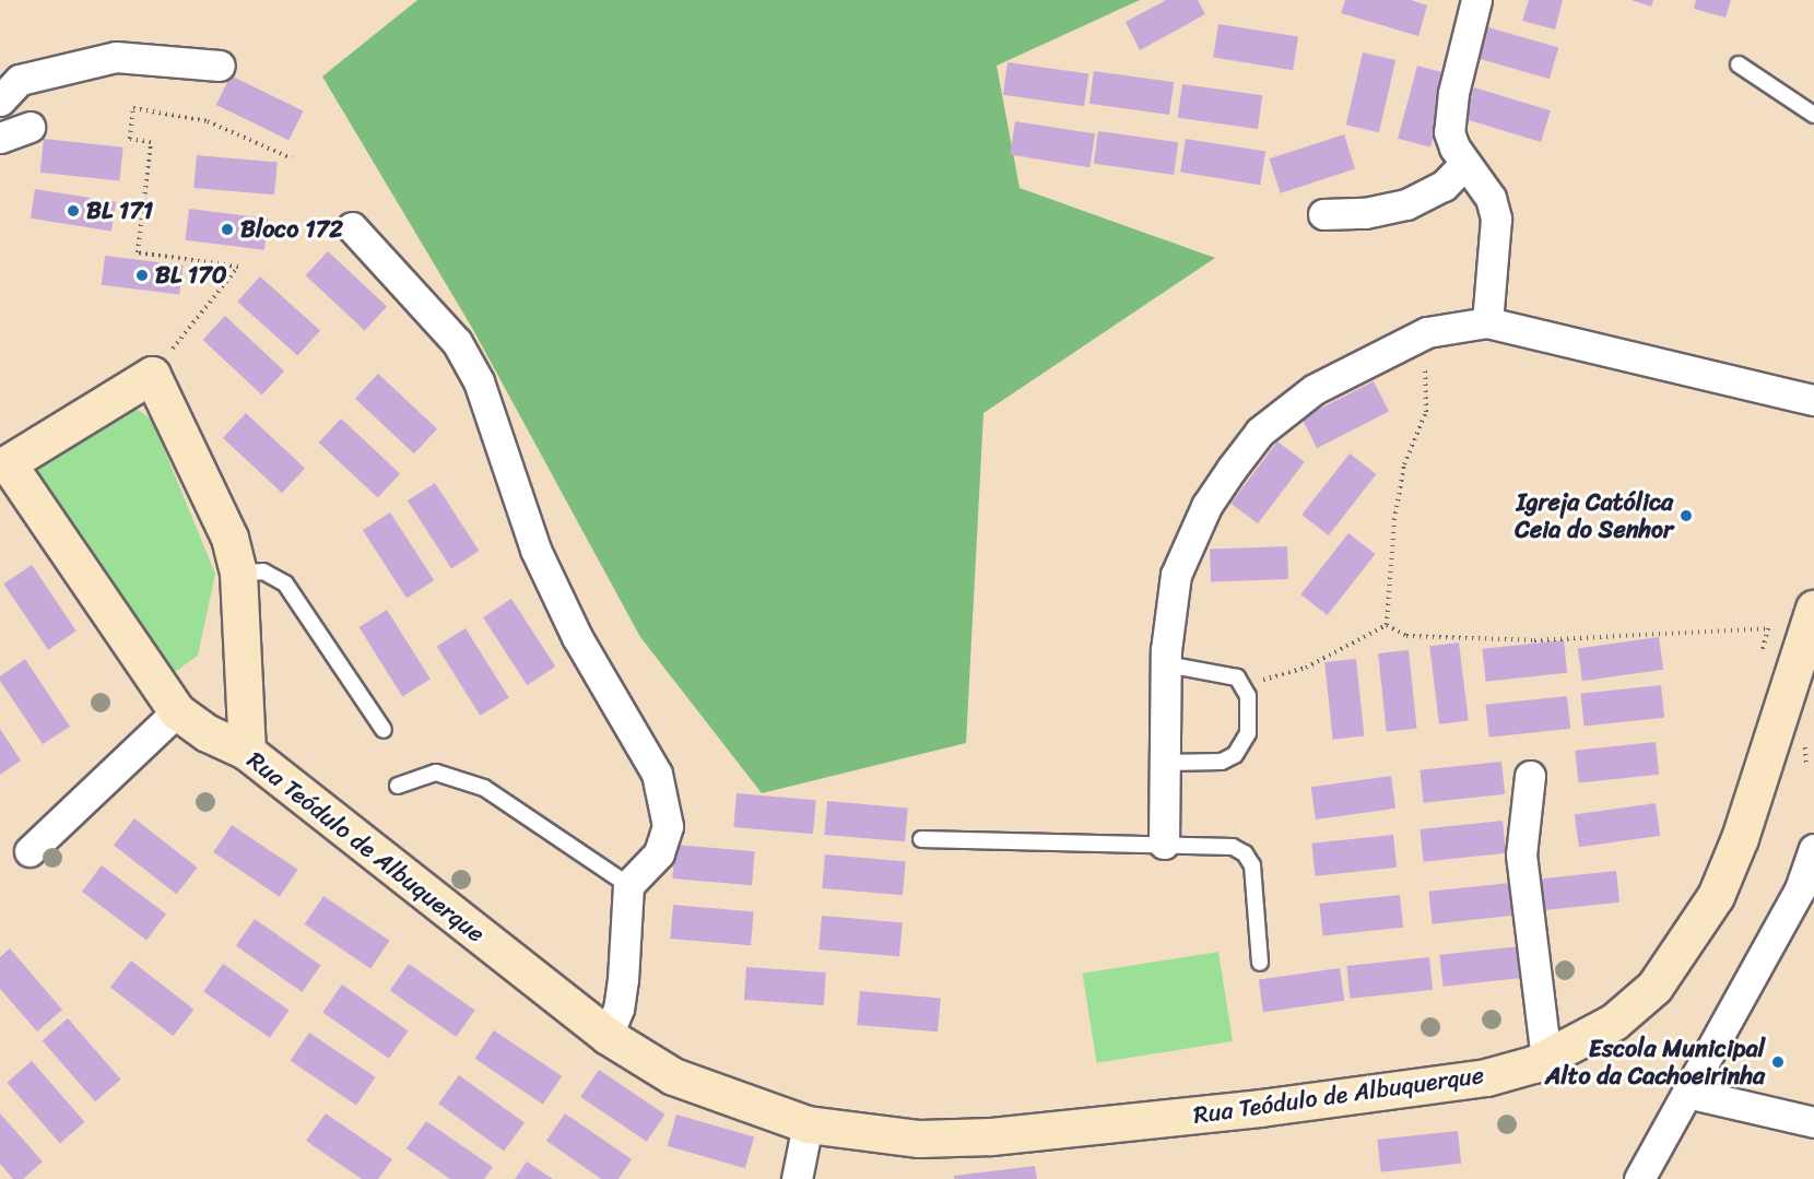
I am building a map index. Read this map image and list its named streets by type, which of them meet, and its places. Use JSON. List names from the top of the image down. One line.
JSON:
{"streets":{"street":["Rua Teódulo de Albuquerque"]},"places":["BL 171","Bloco 172","BL 170","Igreja Católica Ceia do Senhor","Escola Municipal Alto da Cachoeirinha"]}
